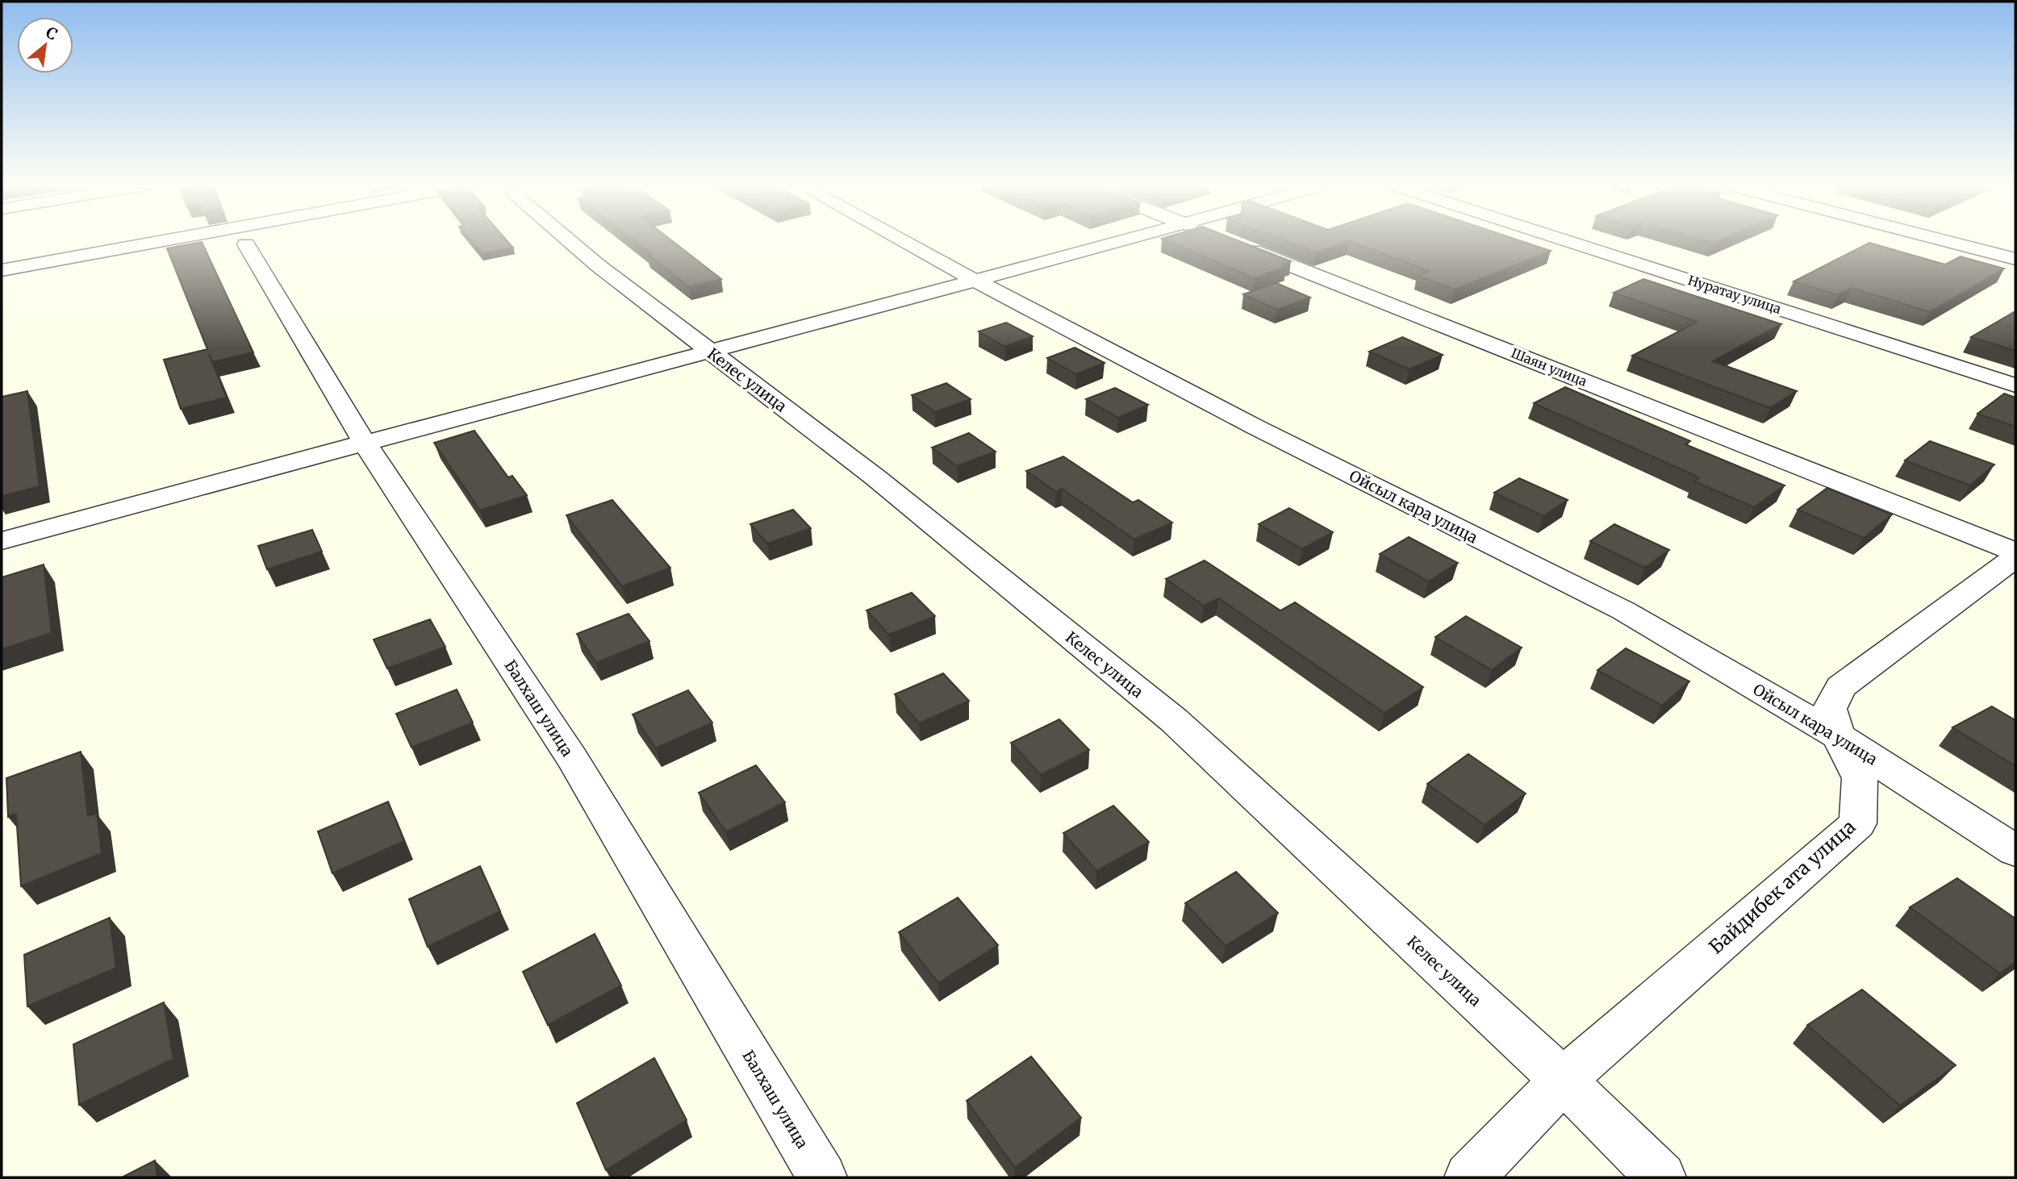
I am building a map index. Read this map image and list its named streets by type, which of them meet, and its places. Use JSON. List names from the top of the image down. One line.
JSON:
{"streets":{"street":["Нуратау улица","Шаян улица","Келес улица","Ойсыл кара улица","Балхаш улица","Байдибек ата улица"]},"crossings":[["Келес улица","Байдибек ата улица"],["Ойсыл кара улица","Байдибек ата улица"]],"north":"top right"}
